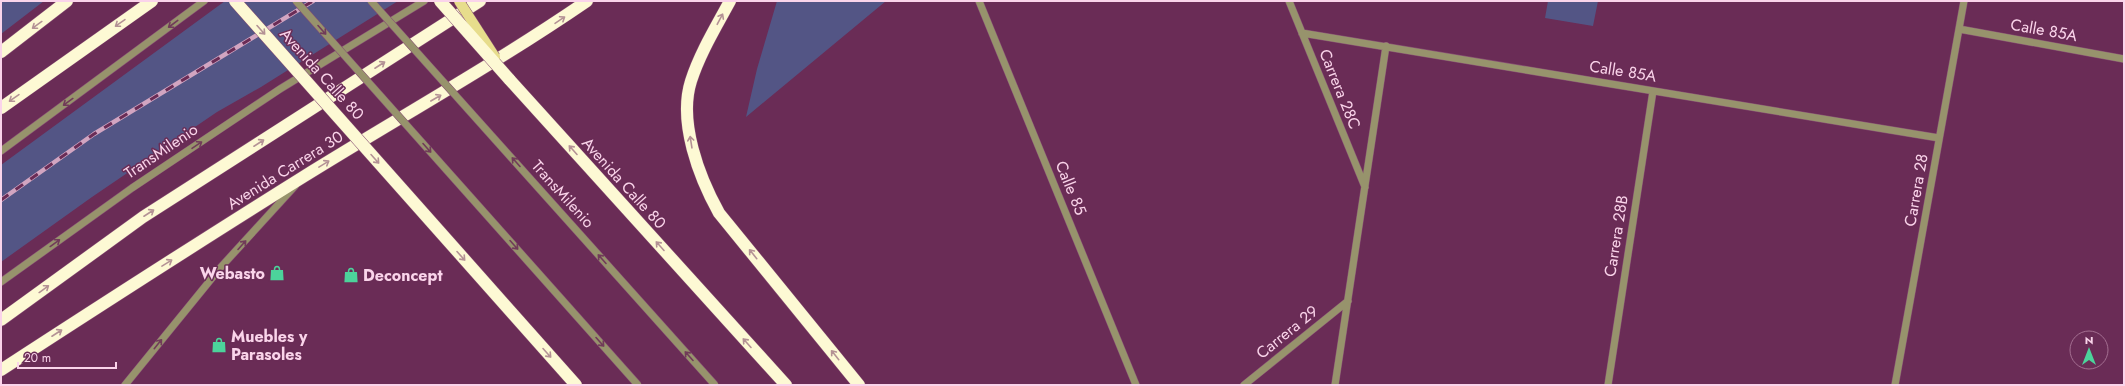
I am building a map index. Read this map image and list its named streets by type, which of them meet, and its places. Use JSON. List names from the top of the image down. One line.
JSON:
{"streets":{"highway":["Avenida Calle 80","Avenida Carrera 30"],"street":["Calle 85A","Carrera 28C","TransMilenio","Calle 85","Carrera 28","Carrera 28B","Carrera 29"]},"crossings":[["Calle 85A","Carrera 28C"],["Calle 85A","Carrera 28"],["Calle 85A","Carrera 28B"],["Carrera 28C","Carrera 29"]],"places":{"shop":["Webasto","Deconcept","Muebles y Parasoles"]},"scale_bar":"20 m","north":"top"}
